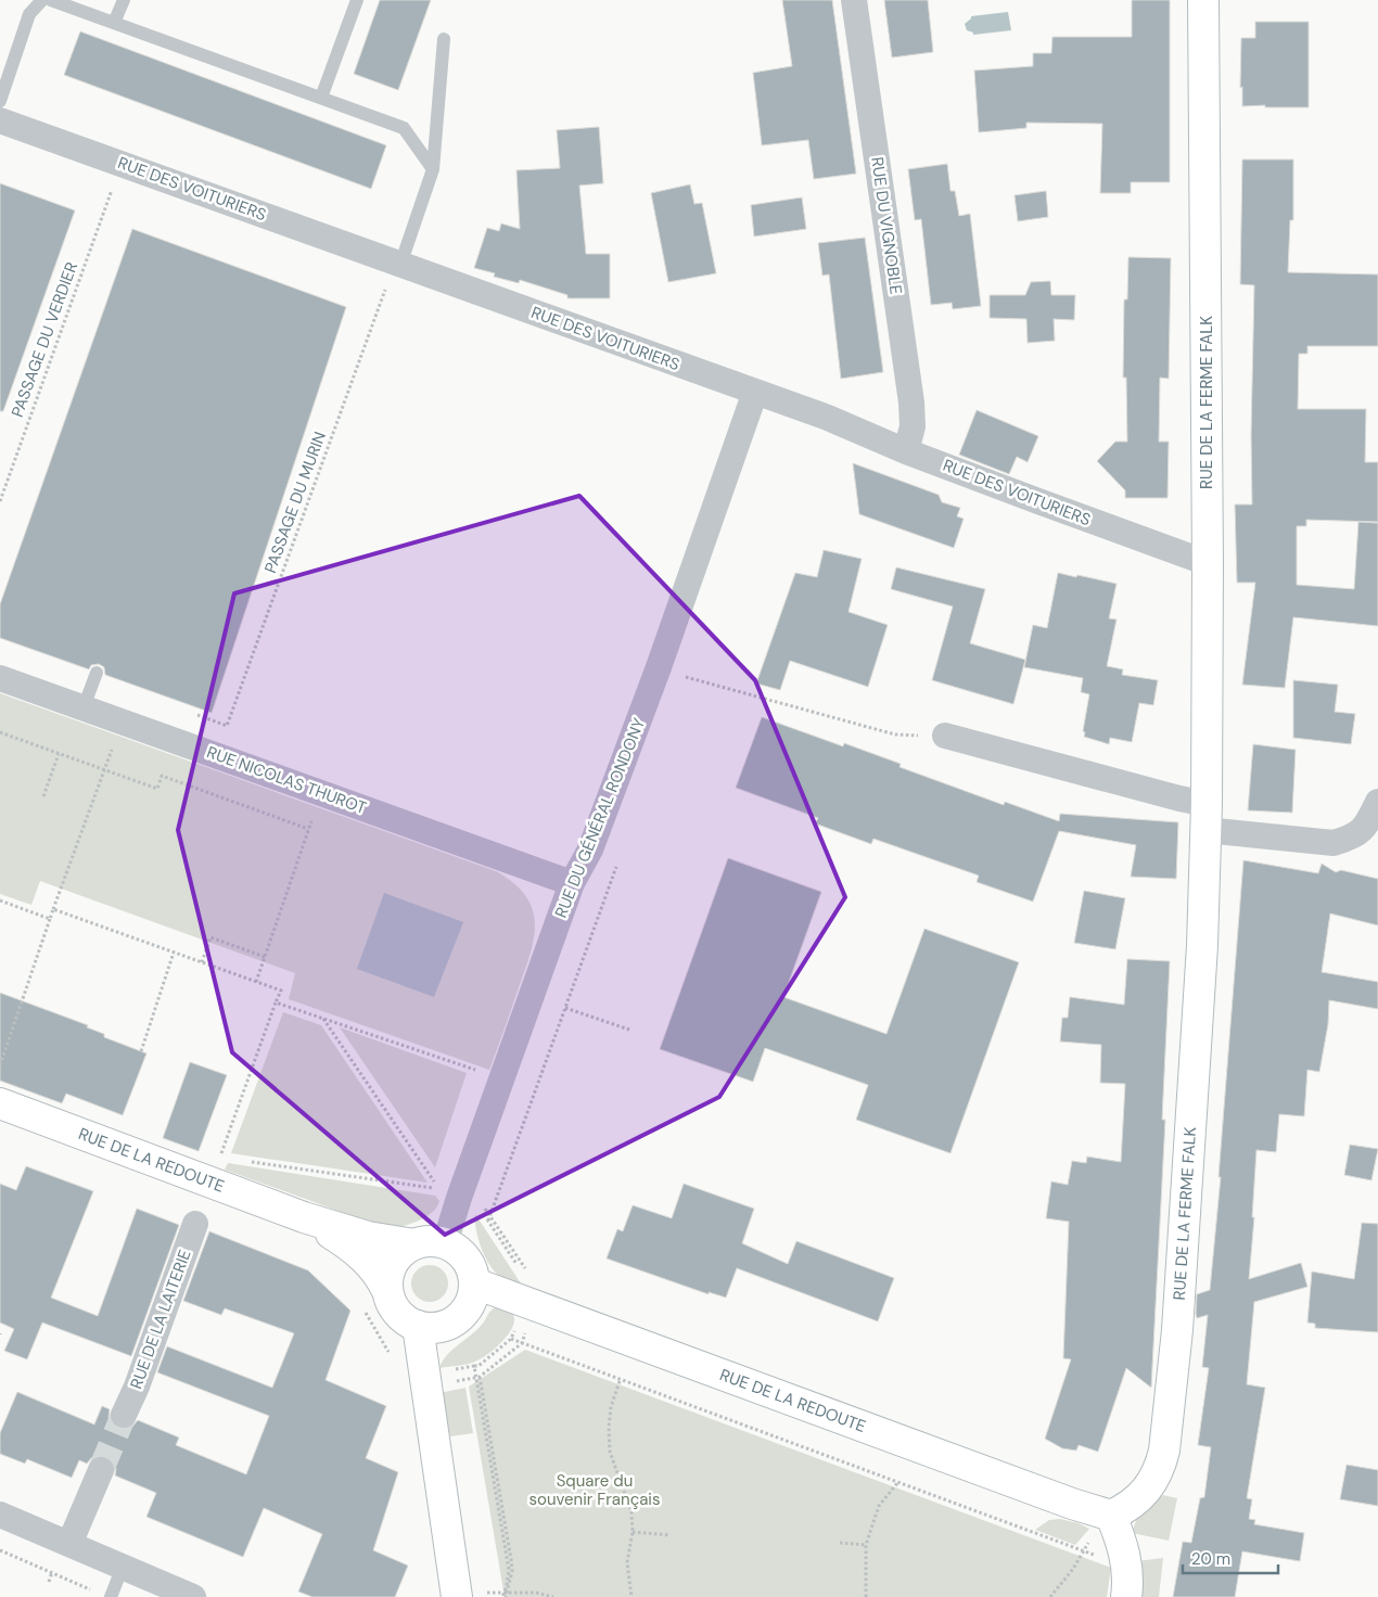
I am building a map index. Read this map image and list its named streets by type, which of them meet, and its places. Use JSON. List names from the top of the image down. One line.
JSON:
{"streets":{"street":["RUE DES VOITURIERS","RUE DU VIGNOBLE","RUE DE LA FERME FALK","RUE NICOLAS THUROT","RUE DU GÉNÉRAL RONDONY","RUE DE LA REDOUTE","RUE DE LA LAITERIE"],"path":["PASSAGE DU VERDIER","PASSAGE DU MURIN"]},"crossings":[["RUE DES VOITURIERS","RUE DU VIGNOBLE"],["RUE DES VOITURIERS","RUE DE LA FERME FALK"],["RUE DES VOITURIERS","RUE DU GÉNÉRAL RONDONY"],["RUE DE LA FERME FALK","RUE DE LA REDOUTE"],["RUE NICOLAS THUROT","RUE DU GÉNÉRAL RONDONY"],["RUE DU GÉNÉRAL RONDONY","RUE DE LA REDOUTE"]],"parks":["Square du souvenir Français"],"scale_bar":"20 m"}
